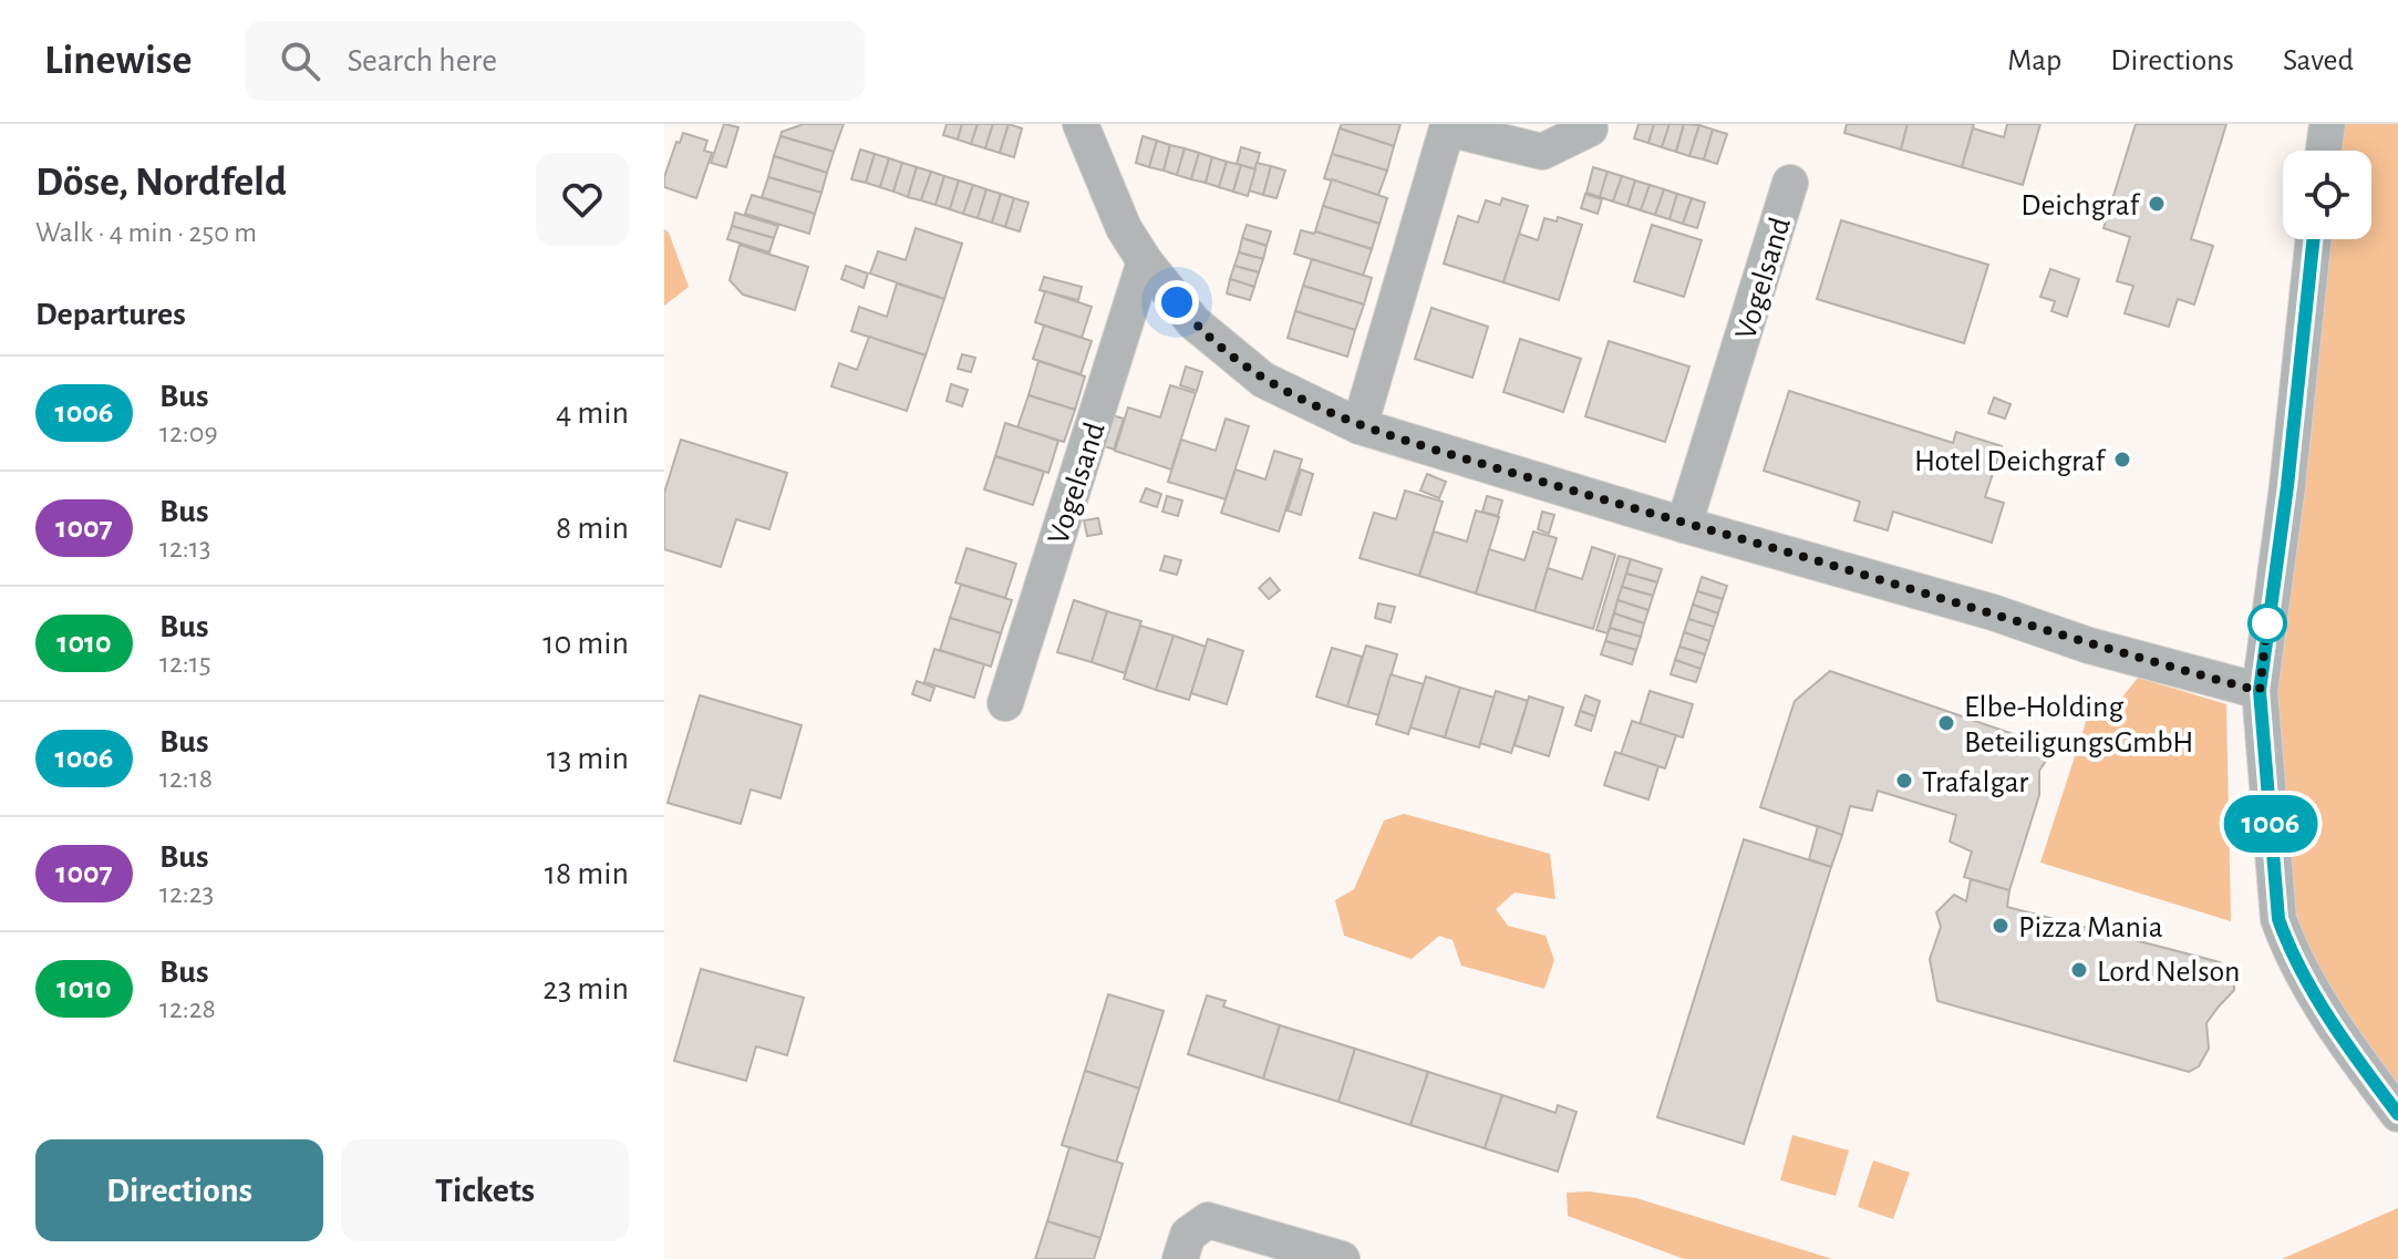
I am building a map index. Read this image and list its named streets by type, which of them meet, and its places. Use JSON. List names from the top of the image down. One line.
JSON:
{"streets":{"street":["Vogelsand"]},"places":["Deichgraf","Hotel Deichgraf","Elbe-Holding BeteiligungsGmbH","Trafalgar","Pizza Mania","Lord Nelson"],"lines":["bus line 1006"],"page":{"header":"Linewise","search":"Search here","nav":["Map","Directions","Saved"],"heading":[["Döse, Nordfeld","Walk · 4 min · 250 m"],"Departures"],"on_map":"1006","list":[{"mark":"1006","name":"Bus","note":"12:09","value":"4 min"},{"mark":"1007","name":"Bus","note":"12:13","value":"8 min"},{"mark":"1010","name":"Bus","note":"12:15","value":"10 min"},{"mark":"1006","name":"Bus","note":"12:18","value":"13 min"},{"mark":"1007","name":"Bus","note":"12:23","value":"18 min"},{"mark":"1010","name":"Bus","note":"12:28","value":"23 min"}],"buttons":["Directions","Tickets"]}}
